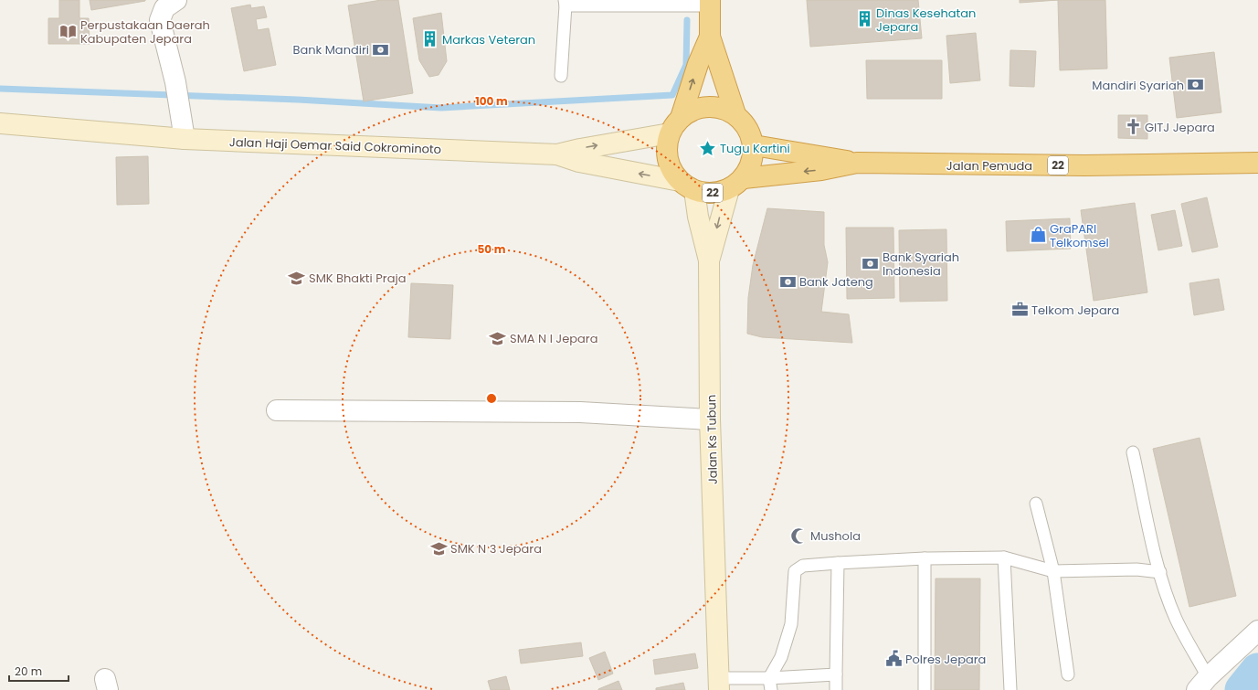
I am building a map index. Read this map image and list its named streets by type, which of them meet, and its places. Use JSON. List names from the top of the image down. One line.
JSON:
{"streets":{"highway":["Jalan Pemuda","22"],"main road":["Jalan Haji Oemar Said Cokrominoto","Jalan Ks Tubun"]},"crossings":[["Jalan Haji Oemar Said Cokrominoto","Jalan Pemuda"],["Jalan Haji Oemar Said Cokrominoto","22"],["Jalan Haji Oemar Said Cokrominoto","Jalan Ks Tubun"],["Jalan Pemuda","22"],["Jalan Pemuda","Jalan Ks Tubun"],["22","Jalan Ks Tubun"]],"places":{"building":["Dinas Kesehatan Jepara","Markas Veteran"],"library":["Perpustakaan Daerah Kabupaten Jepara"],"bank":["Bank Mandiri","Mandiri Syariah","Bank Syariah Indonesia","Bank Jateng"],"church":["GITJ Jepara"],"place":["Tugu Kartini"],"shop":["GraPARI Telkomsel"],"school or university":["SMK Bhakti Praja","SMA N I Jepara","SMK N 3 Jepara"],"office":["Telkom Jepara"],"mosque":["Mushola"],"public building":["Polres Jepara"]},"scale_bar":"20 m","rings":["100 m","50 m"]}
